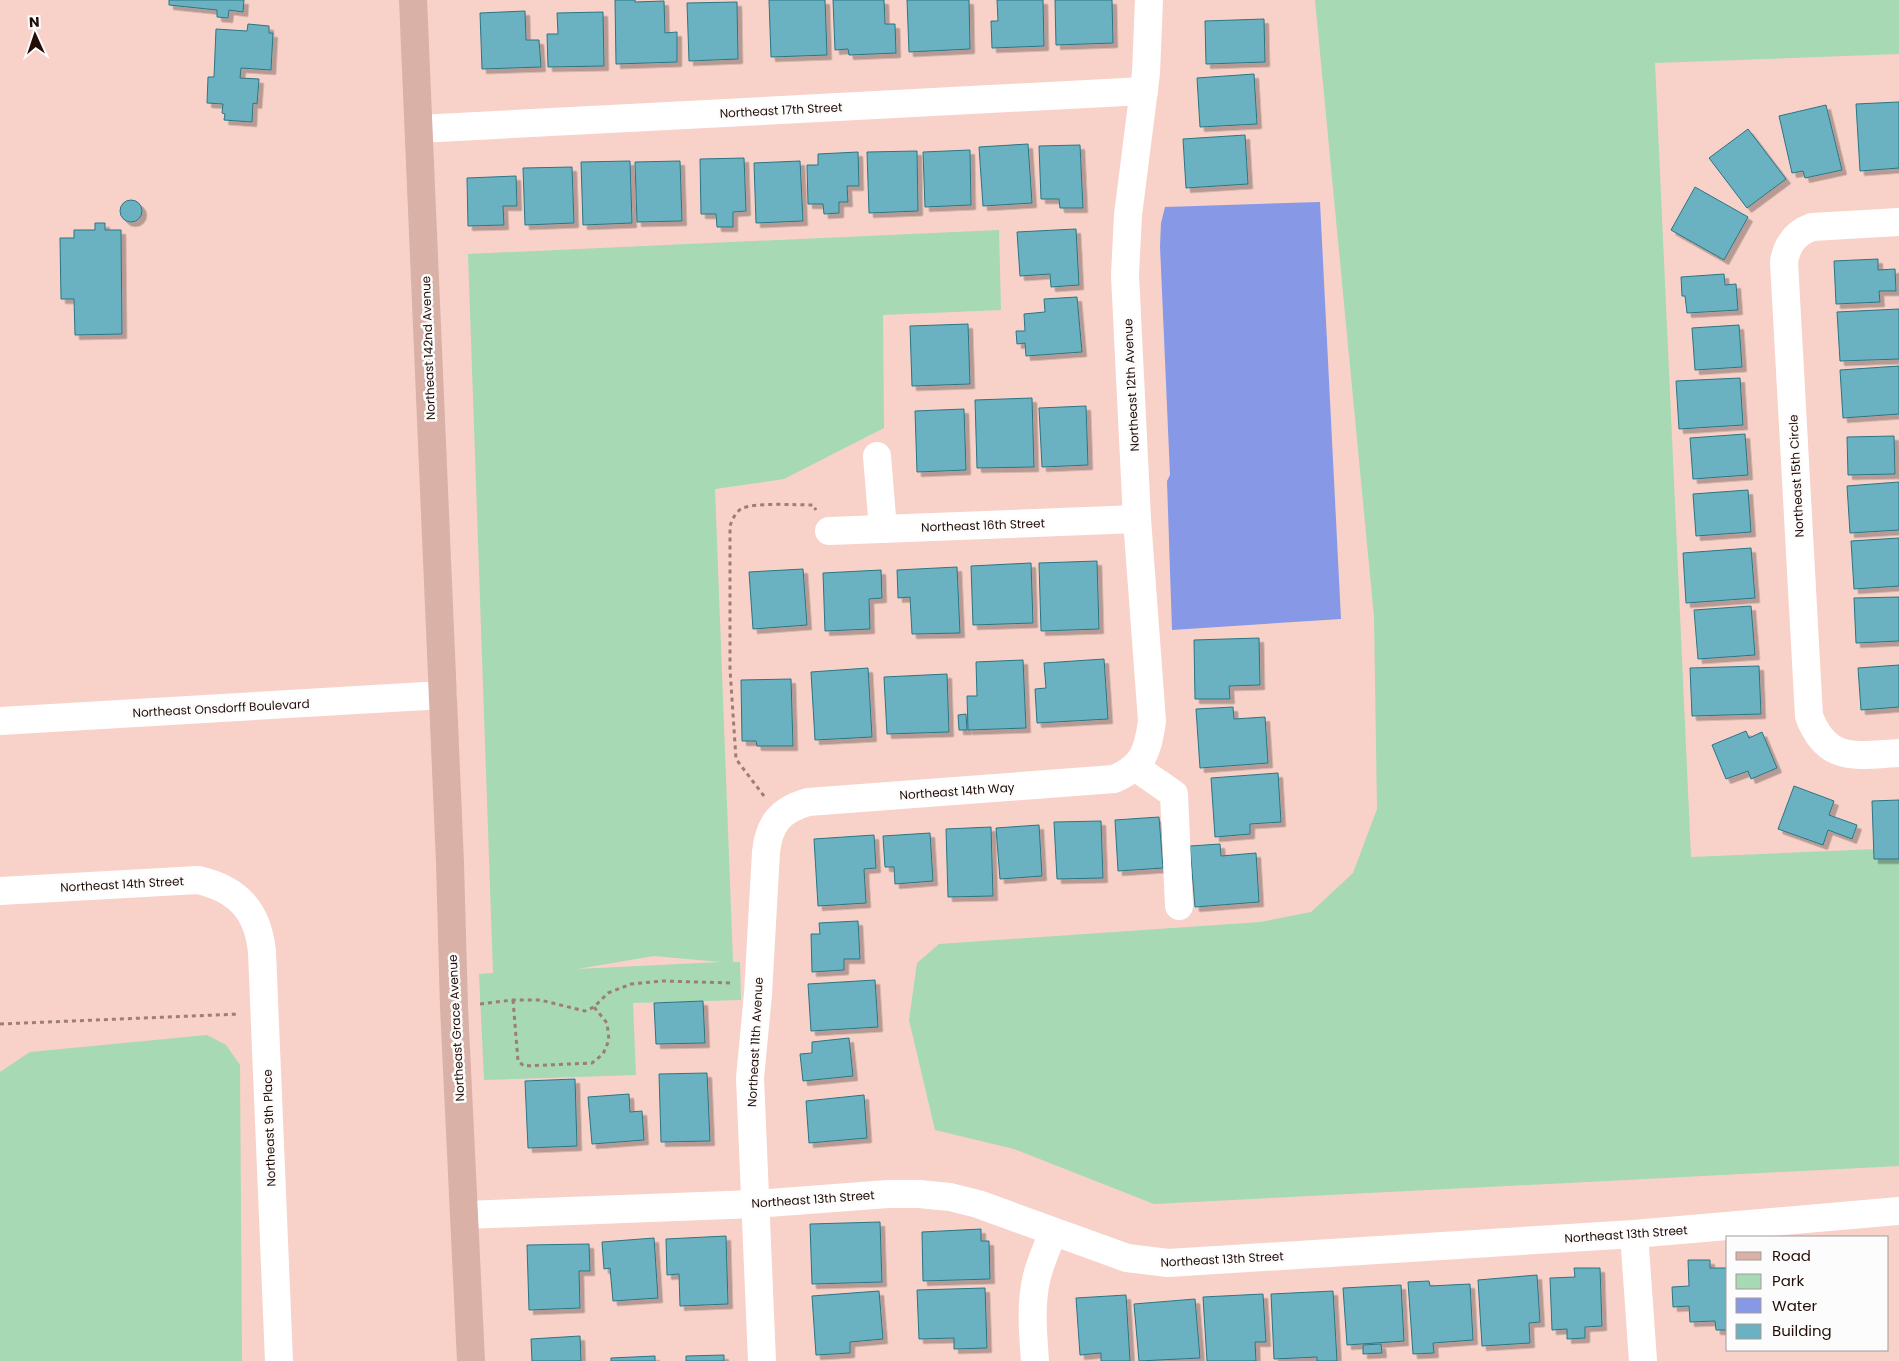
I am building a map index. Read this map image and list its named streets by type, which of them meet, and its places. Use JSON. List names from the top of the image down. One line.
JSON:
{"streets":{"main road":["Northeast 142nd Avenue","Northeast Grace Avenue"],"street":["Northeast 17th Street","Northeast 12th Avenue","Northeast 15th Circle","Northeast 16th Street","Northeast Onsdorff Boulevard","Northeast 14th Way","Northeast 14th Street","Northeast 11th Avenue","Northeast 9th Place","Northeast 13th Street"]},"crossings":[["Northeast 17th Street","Northeast 142nd Avenue"],["Northeast 17th Street","Northeast 12th Avenue"],["Northeast 142nd Avenue","Northeast Onsdorff Boulevard"],["Northeast 142nd Avenue","Northeast Grace Avenue"],["Northeast 12th Avenue","Northeast 16th Street"],["Northeast 12th Avenue","Northeast 14th Way"],["Northeast Onsdorff Boulevard","Northeast Grace Avenue"],["Northeast 14th Way","Northeast 11th Avenue"],["Northeast 14th Street","Northeast 9th Place"],["Northeast Grace Avenue","Northeast 13th Street"],["Northeast 11th Avenue","Northeast 13th Street"]],"legend":["Road","Park","Water","Building"],"north":"top"}
